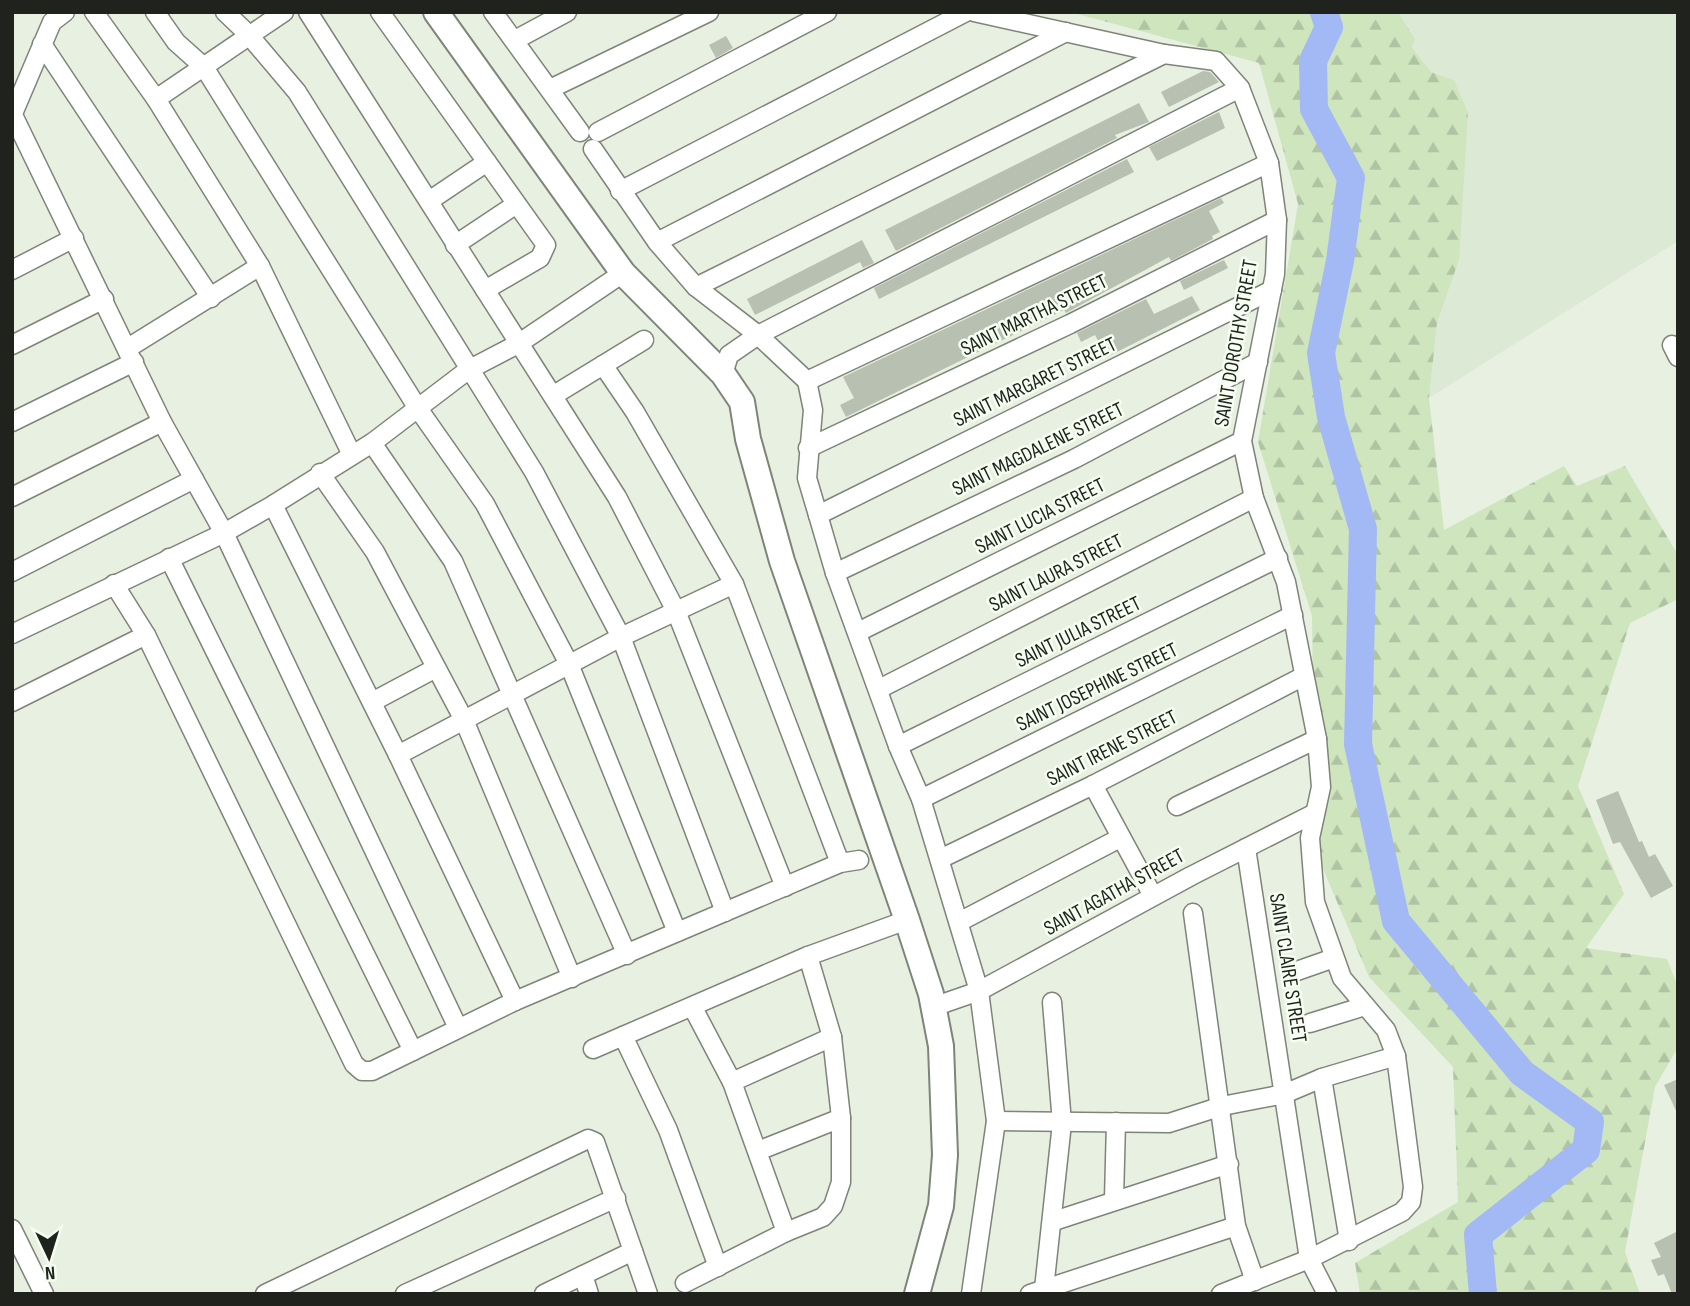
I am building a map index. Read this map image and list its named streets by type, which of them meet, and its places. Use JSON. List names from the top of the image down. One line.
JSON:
{"streets":{"street":["SAINT MARTHA STREET","SAINT DOROTHY STREET","SAINT MARGARET STREET","SAINT MAGDALENE STREET","SAINT LUCIA STREET","SAINT LAURA STREET","SAINT JULIA STREET","SAINT JOSEPHINE STREET","SAINT IRENE STREET","SAINT AGATHA STREET","SAINT CLAIRE STREET"]},"crossings":[["SAINT MARTHA STREET","SAINT DOROTHY STREET"],["SAINT DOROTHY STREET","SAINT MARGARET STREET"],["SAINT DOROTHY STREET","SAINT MAGDALENE STREET"],["SAINT DOROTHY STREET","SAINT LUCIA STREET"],["SAINT DOROTHY STREET","SAINT LAURA STREET"],["SAINT DOROTHY STREET","SAINT JULIA STREET"],["SAINT DOROTHY STREET","SAINT JOSEPHINE STREET"],["SAINT DOROTHY STREET","SAINT IRENE STREET"],["SAINT DOROTHY STREET","SAINT AGATHA STREET"],["SAINT AGATHA STREET","SAINT CLAIRE STREET"]],"north":"bottom"}
